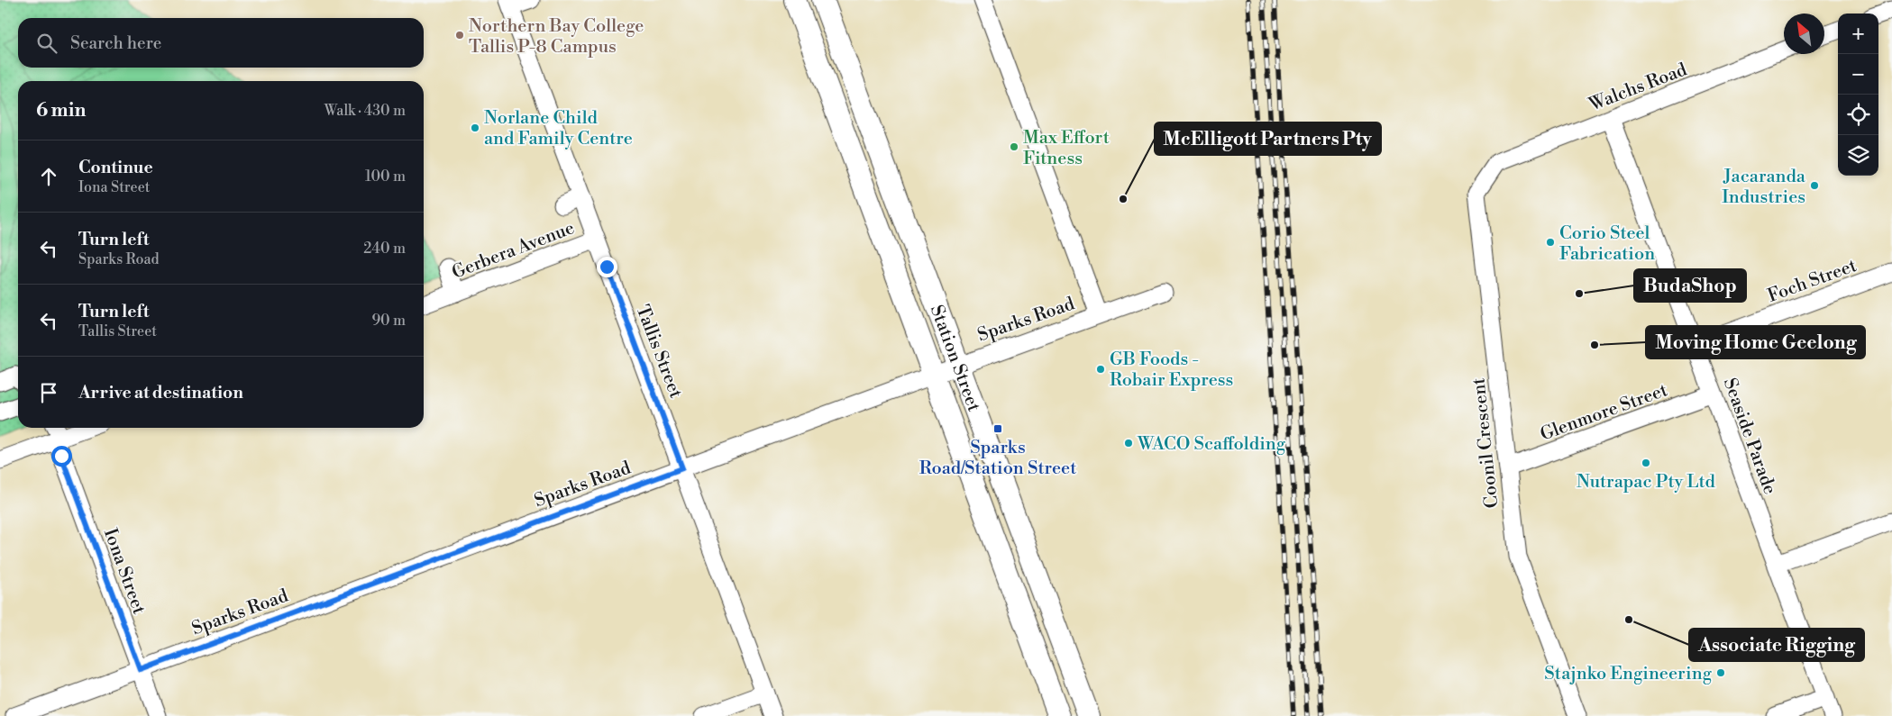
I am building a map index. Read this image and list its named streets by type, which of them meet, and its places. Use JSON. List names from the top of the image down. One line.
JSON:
{"streets":{"main road":["Station Street"],"street":["Walchs Road","Gerbera Avenue","Foch Street","Sparks Road","Tallis Street","Glenmore Street","Seaside Parade","Coonil Crescent","Iona Street"]},"crossings":[["Walchs Road","Seaside Parade"],["Walchs Road","Coonil Crescent"],["Gerbera Avenue","Tallis Street"],["Foch Street","Seaside Parade"],["Sparks Road","Tallis Street"],["Sparks Road","Station Street"],["Sparks Road","Iona Street"],["Glenmore Street","Seaside Parade"],["Glenmore Street","Coonil Crescent"]],"places":{"other":["Northern Bay College Tallis P-8 Campus","Norlane Child and Family Centre","Max Effort Fitness","Jacaranda Industries","McElligott Partners Pty","Corio Steel Fabrication","BudaShop","Moving Home Geelong","GB Foods - Robair Express","WACO Scaffolding","Nutrapac Pty Ltd","Associate Rigging","Stajnko Engineering"],"transit":["Sparks Road/Station Street"]},"north":"top left","page":{"map_buttons":["+","−"],"search":"Search here","heading":["6 min","Walk · 430 m"],"list":[["Continue","Iona Street","100 m"],["Turn left","Sparks Road","240 m"],["Turn left","Tallis Street","90 m"],"Arrive at destination"]}}
